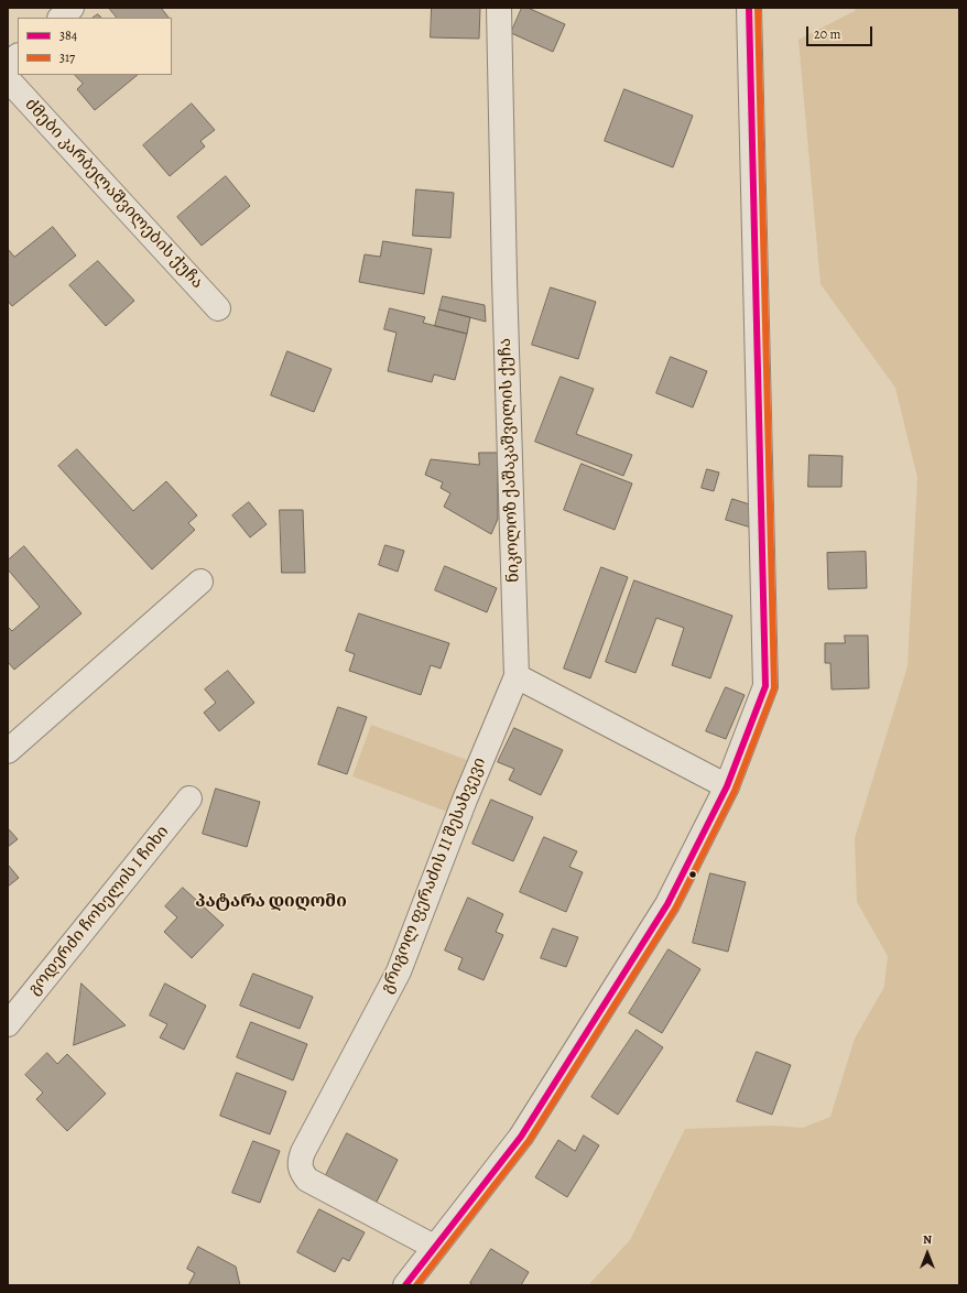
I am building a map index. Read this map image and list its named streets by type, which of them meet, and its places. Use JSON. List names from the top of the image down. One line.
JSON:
{"streets":{"street":["ძმები კარბელაშვილების ქუჩა","ნიკოლოზ ქაშაკაშვილის ქუჩა","გრიგოლ ფერაძის II შესახვევი","გოდერძი ჩოხელის I ჩიხი"]},"crossings":[["ნიკოლოზ ქაშაკაშვილის ქუჩა","გრიგოლ ფერაძის II შესახვევი"]],"districts":["პატარა დიღომი"],"lines":["transit line 384","transit line 317"],"legend":["384","317"],"scale_bar":"20 m","north":"top"}
